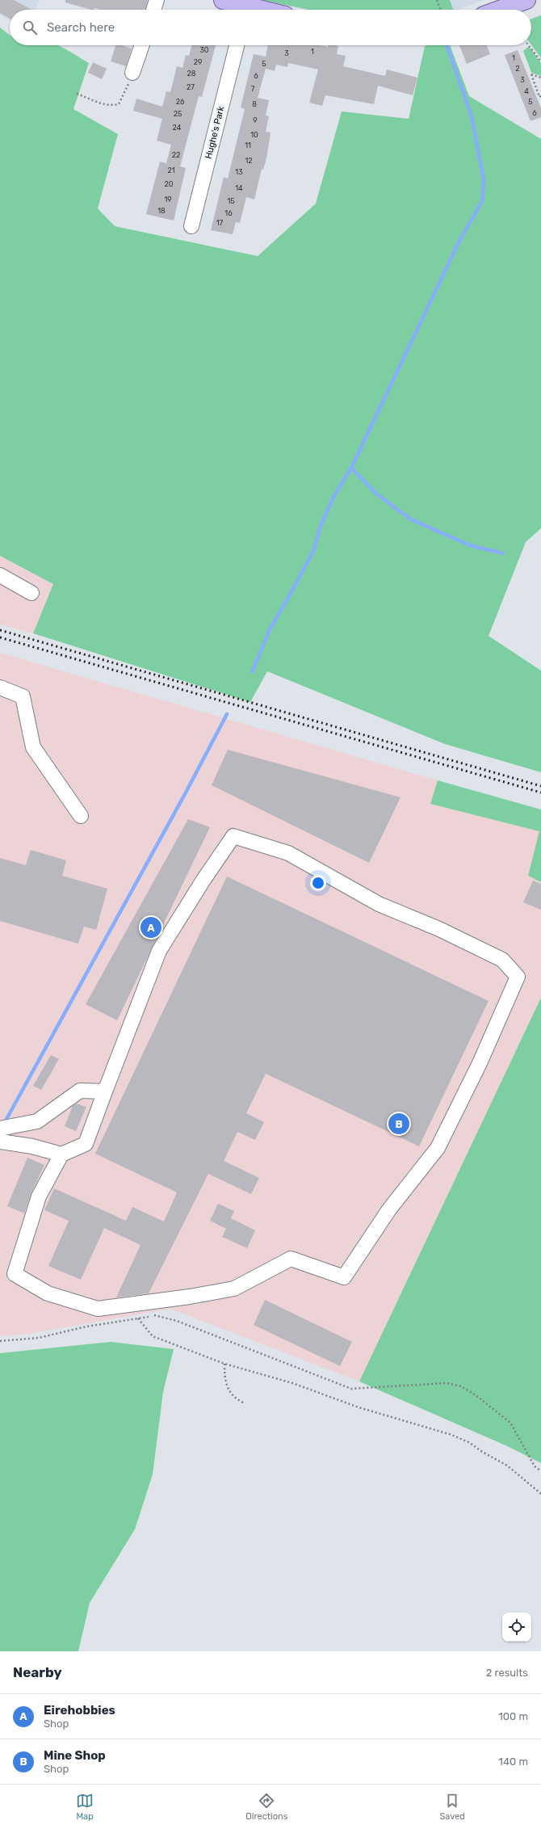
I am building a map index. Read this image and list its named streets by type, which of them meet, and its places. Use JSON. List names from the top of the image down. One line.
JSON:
{"streets":{"street":["Hughe's Park"]},"house_numbers":["30","1","3","1","29","5","2","28","6","3","27","7","4","26","5","8","6","25","9","24","10","11","22","12","21","13","20","14","19","15","18","16","17"],"page":{"search":"Search here","pins":["A","B"],"heading":["Nearby","2 results"],"list":[{"mark":"A","name":"Eirehobbies","note":"Shop","value":"100 m"},{"mark":"B","name":"Mine Shop","note":"Shop","value":"140 m"}],"nav":["Map","Directions","Saved"]}}
